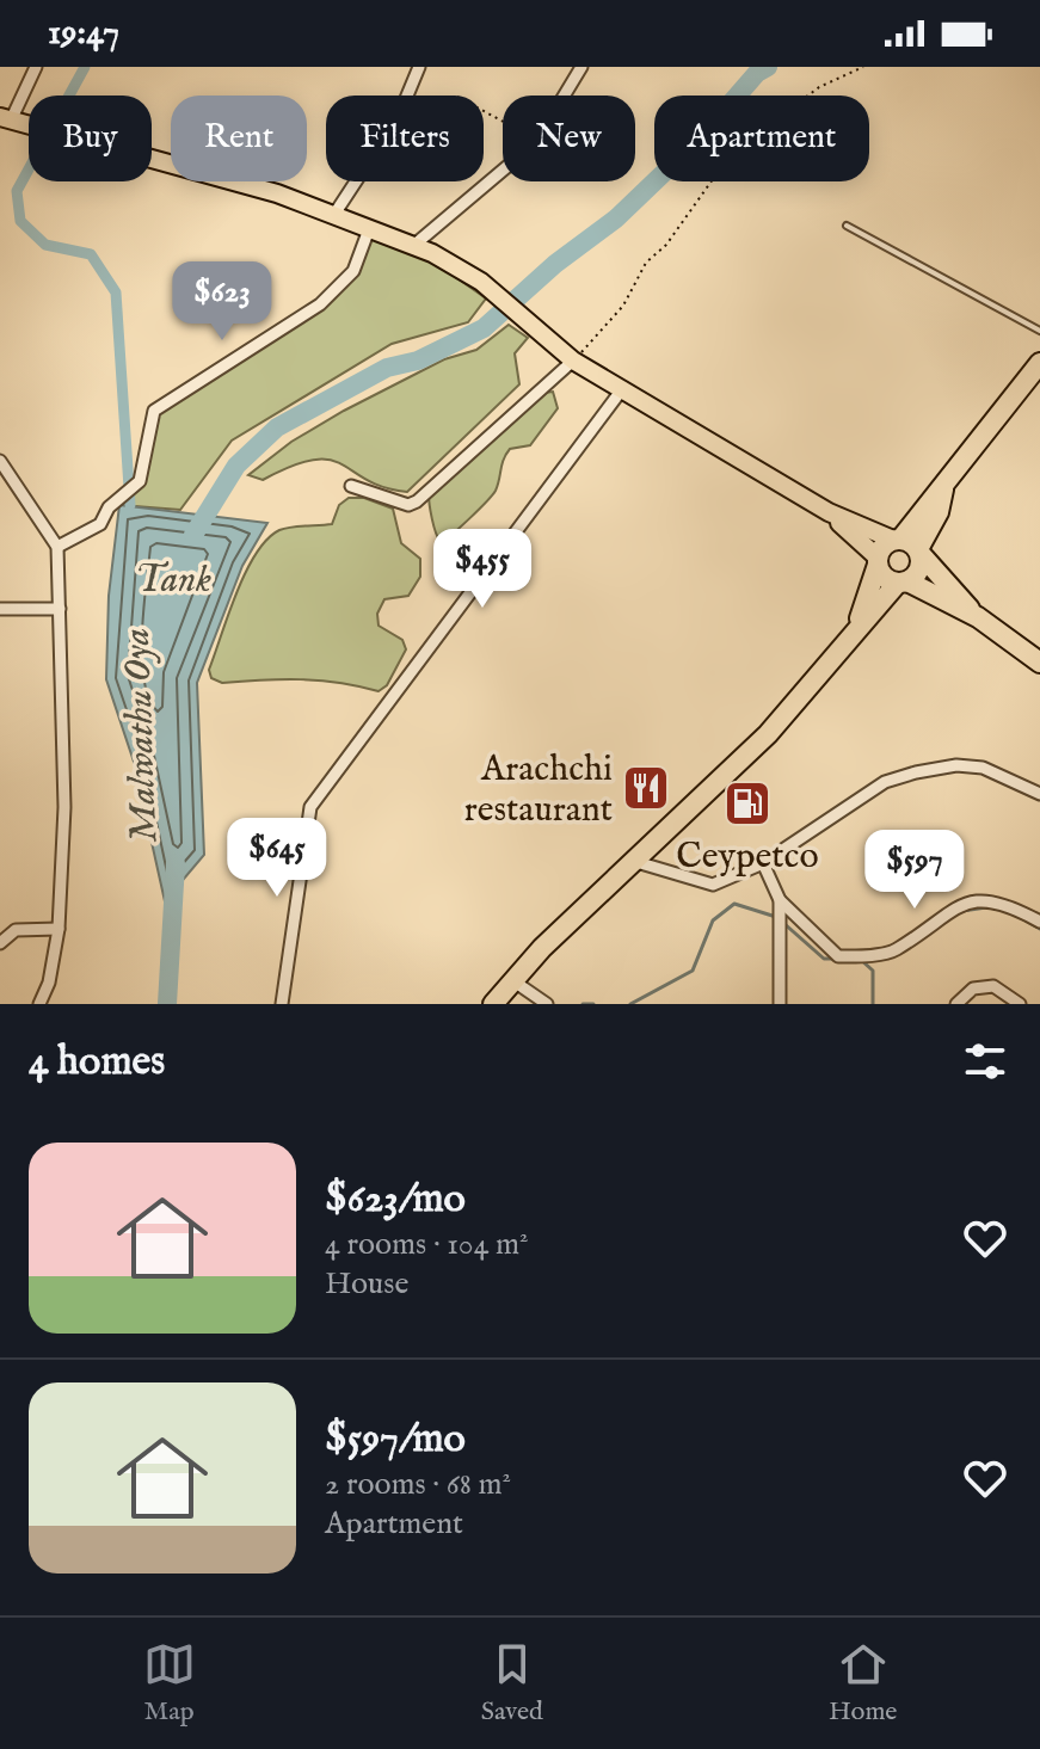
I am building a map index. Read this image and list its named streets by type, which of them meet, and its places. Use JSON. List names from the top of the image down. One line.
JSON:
{"water":["Tank","Malwathu Oya"],"places":{"restaurant":["Arachchi restaurant"],"fuel station":["Ceypetco"]},"page":{"status":"19:47","chip":["Buy","Rent","Filters","New","Apartment"],"price":["$623","$455","$645","$597"],"heading":"4 homes","list":[{"name":"$623/mo","note":"4 rooms · 104 m² · House"},{"name":"$597/mo","note":"2 rooms · 68 m² · Apartment"}],"tabs":["Map","Saved","Home"]}}
